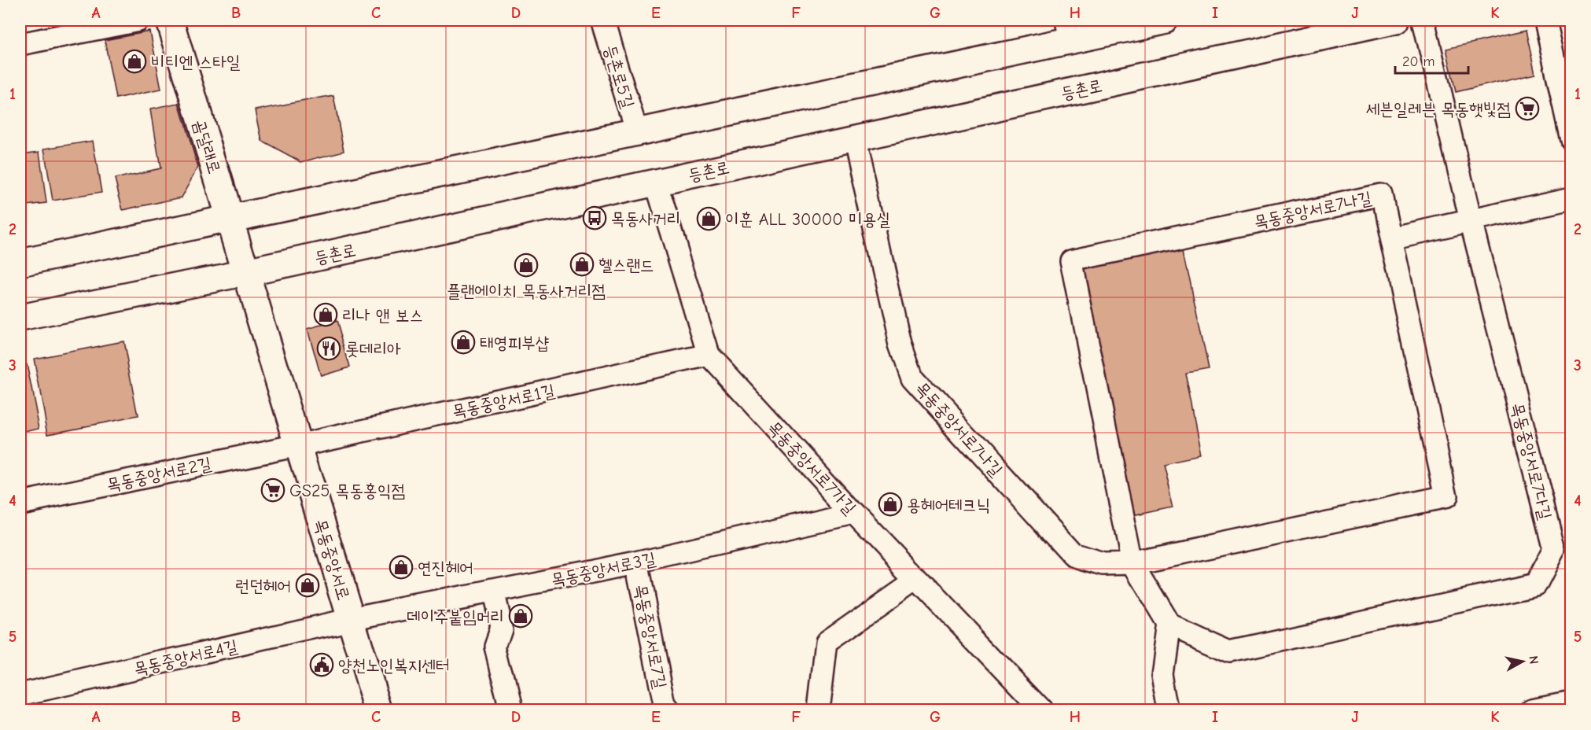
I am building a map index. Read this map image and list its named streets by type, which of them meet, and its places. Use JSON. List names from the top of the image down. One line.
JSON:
{"streets":{"main road":["등촌로","곰달래로","목동중앙서로"],"street":["등촌로5길","목동중앙서로7나길","목동중앙서로1길","목동중앙서로7다길","목동중앙서로7가길","목동중앙서로2길","목동중앙서로3길","목동중앙서로7길","목동중앙서로4길"]},"crossings":[["등촌로","곰달래로"],["등촌로","목동중앙서로7나길"],["등촌로","목동중앙서로7가길"],["등촌로","목동중앙서로"],["곰달래로","목동중앙서로"],["목동중앙서로7나길","목동중앙서로7다길"],["목동중앙서로1길","목동중앙서로7가길"],["목동중앙서로1길","목동중앙서로2길"],["목동중앙서로1길","목동중앙서로"],["목동중앙서로7가길","목동중앙서로3길"],["목동중앙서로2길","목동중앙서로"],["목동중앙서로","목동중앙서로3길"],["목동중앙서로","목동중앙서로4길"],["목동중앙서로3길","목동중앙서로7길"],["목동중앙서로3길","목동중앙서로4길"]],"places":{"shop":["비티엔 스타일","이훈 ALL 30000 미용실","헬스랜드","플랜에이치 목동사거리점","리나 앤 보스","태영피부샵","용헤어테크닉","연진헤어","런던헤어","데이주붙임머리"],"supermarket":["세븐일레븐 목동햇빛점","GS25 목동홍익점"],"bus stop":["목동사거리"],"restaurant":["롯데리아"],"public building":["양천노인복지센터"]},"scale_bar":"20 m","north":"right","grid":{"columns":["A","B","C","D","E","F","G","H","I","J","K"],"rows":["1","2","3","4","5"]}}
